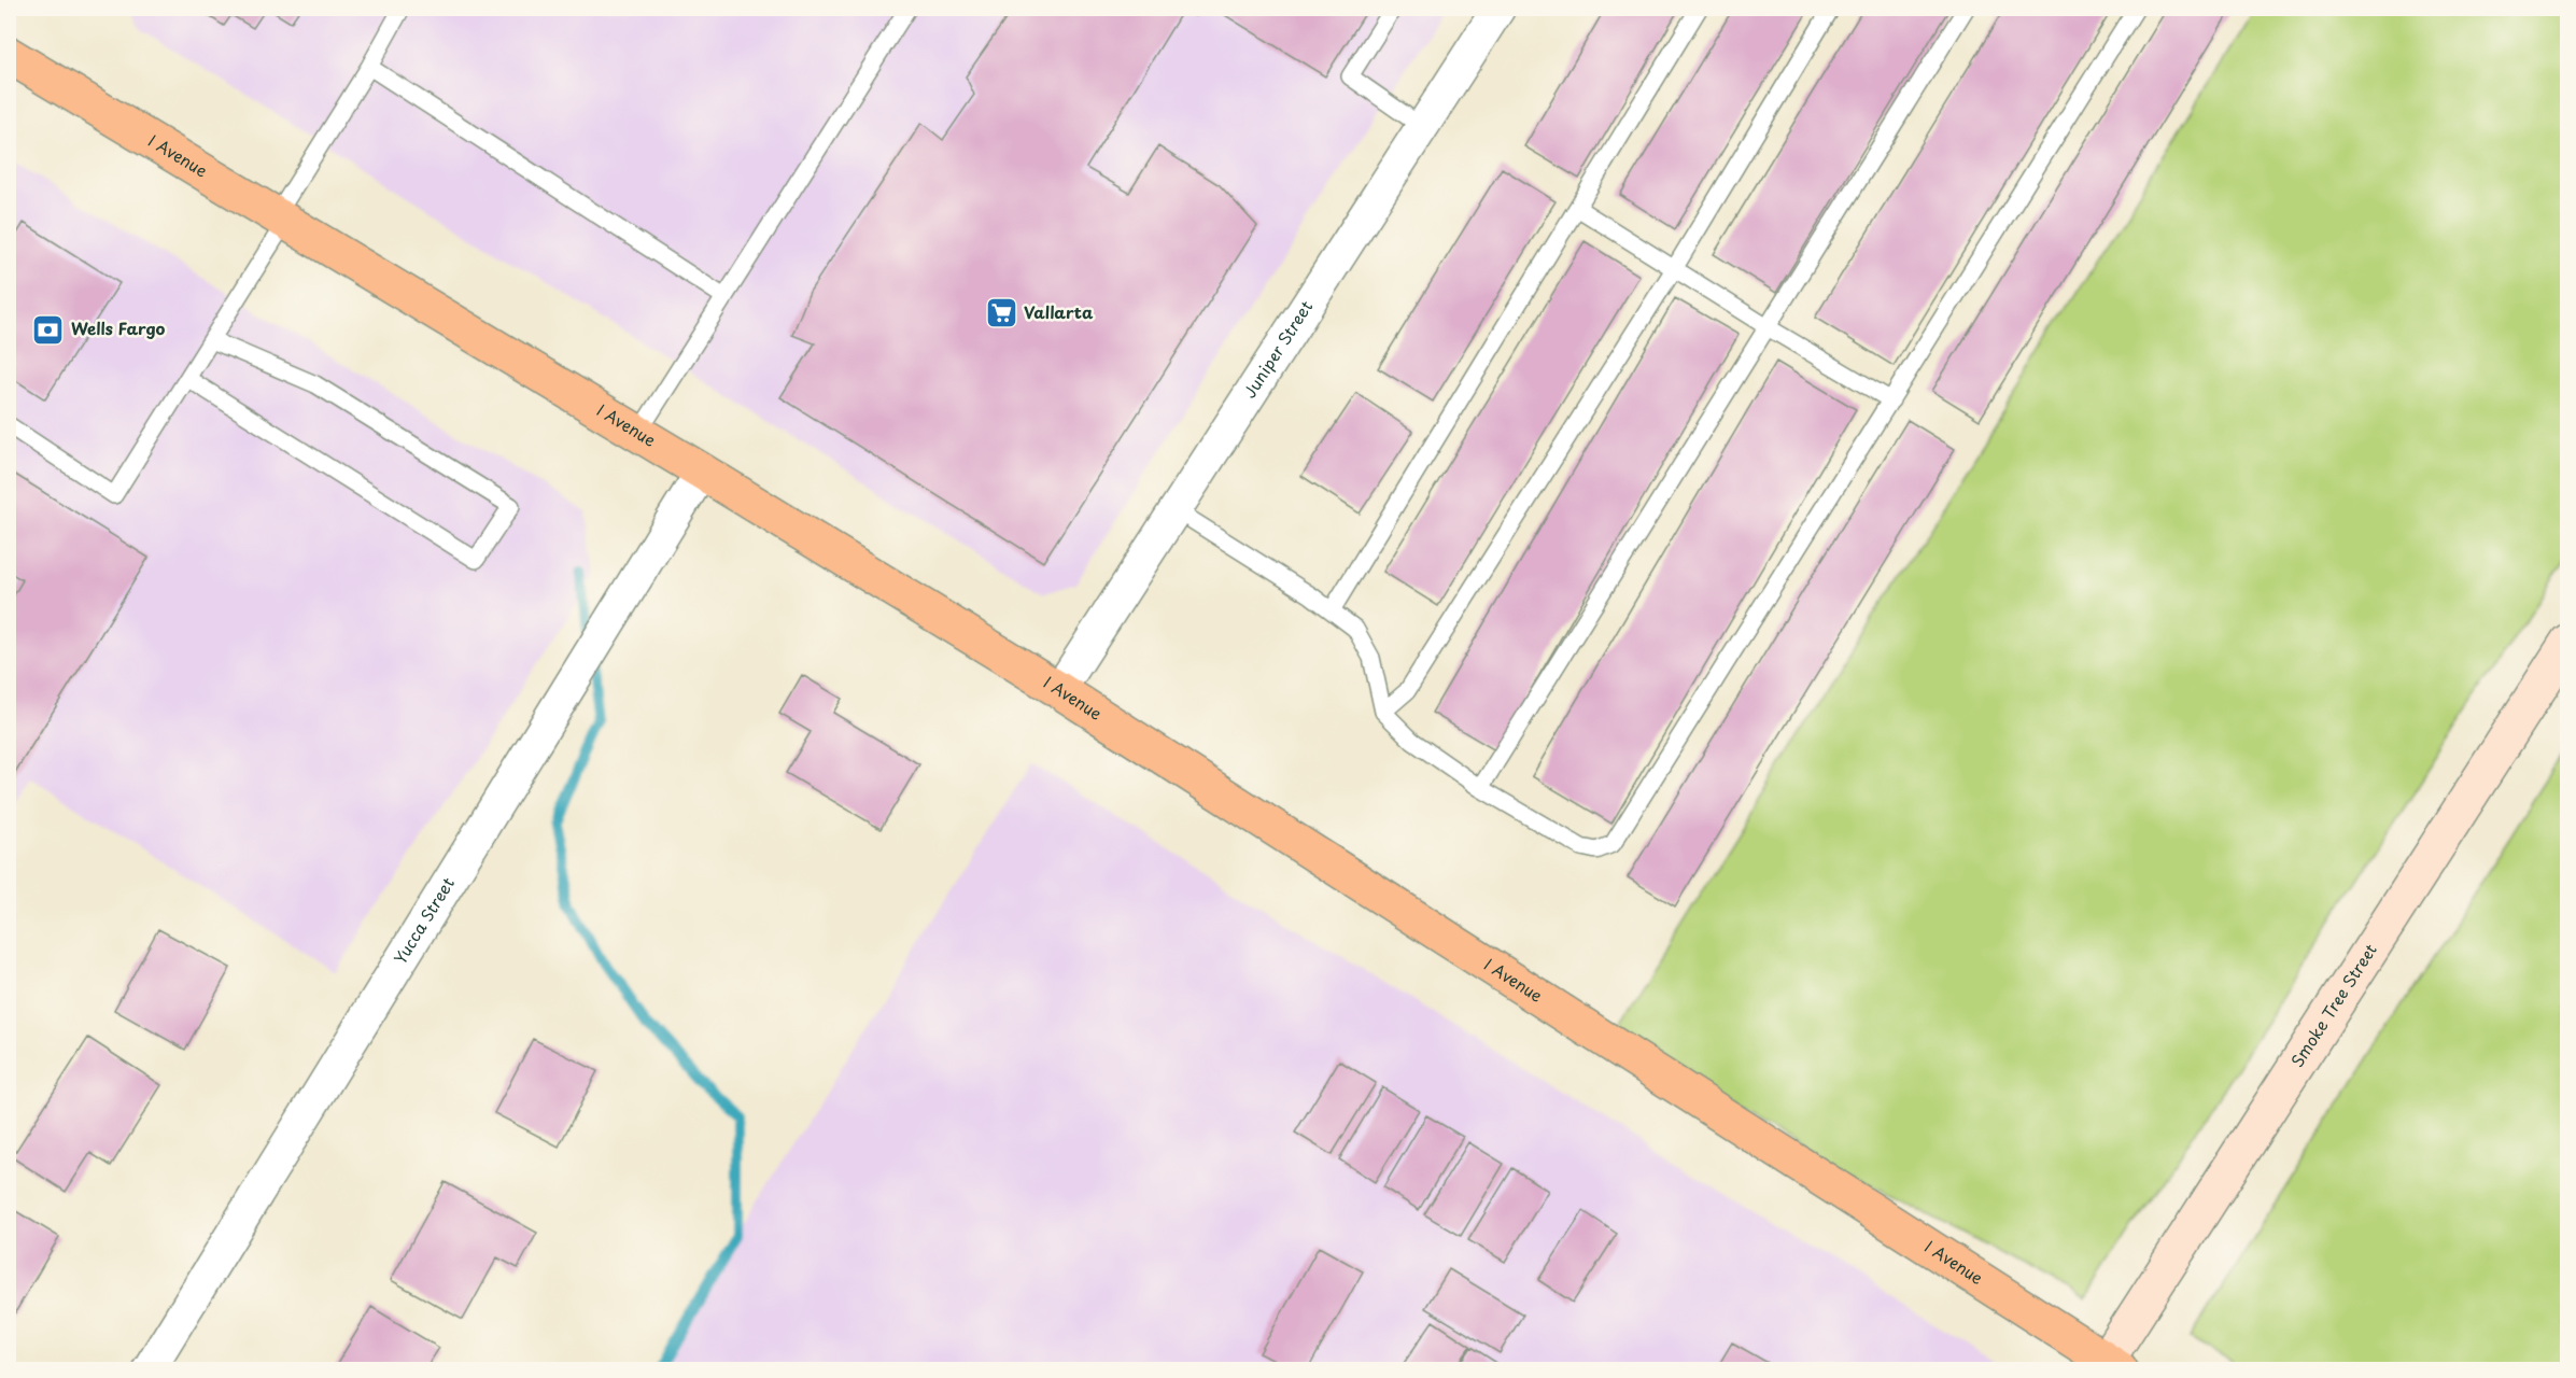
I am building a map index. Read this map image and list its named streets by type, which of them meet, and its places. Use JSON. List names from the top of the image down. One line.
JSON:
{"streets":{"main road":["I Avenue"],"street":["Juniper Street","Yucca Street","Smoke Tree Street"]},"crossings":[["I Avenue","Juniper Street"],["I Avenue","Yucca Street"],["I Avenue","Smoke Tree Street"]],"places":{"supermarket":["Vallarta"],"bank":["Wells Fargo"]}}
